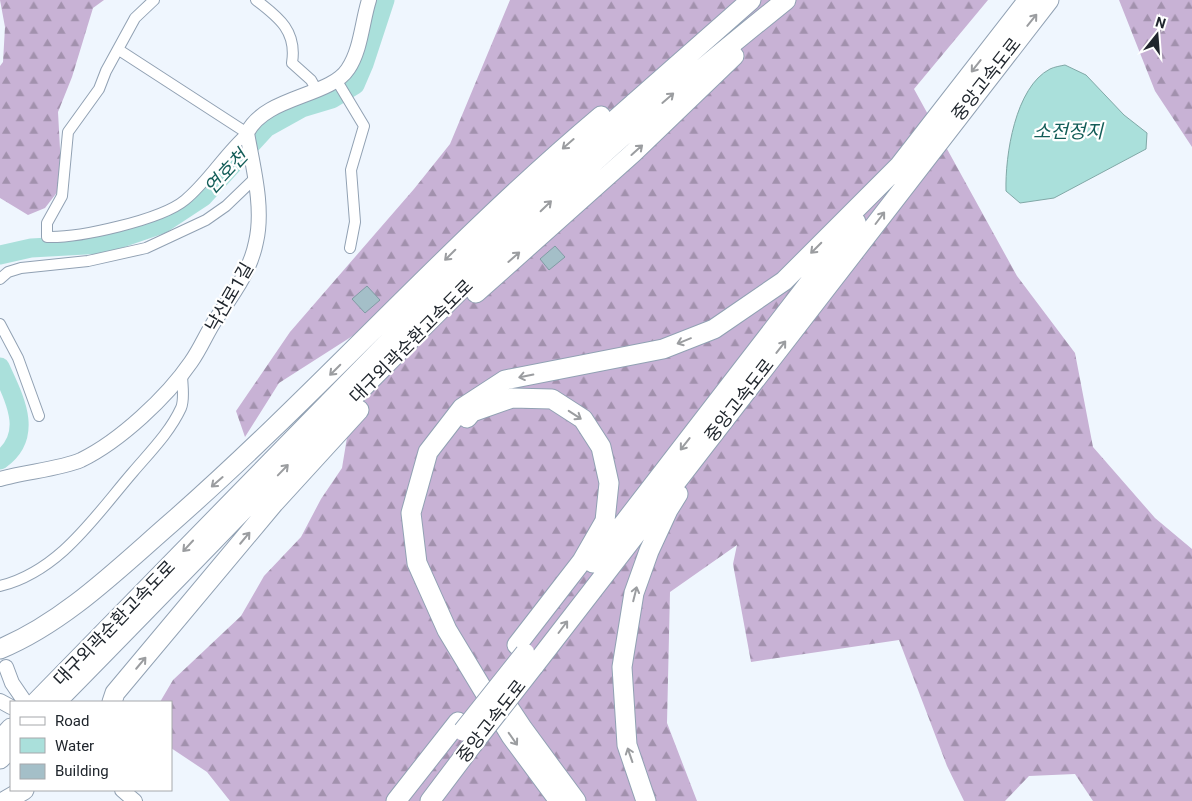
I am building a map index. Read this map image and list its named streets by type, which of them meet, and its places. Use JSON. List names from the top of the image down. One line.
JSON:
{"streets":{"highway":["중앙고속도로","대구외곽순환고속도로"],"street":["낙산로1길"]},"water":["소전정지","연호천"],"legend":["Road","Water","Building"],"north":"top"}
